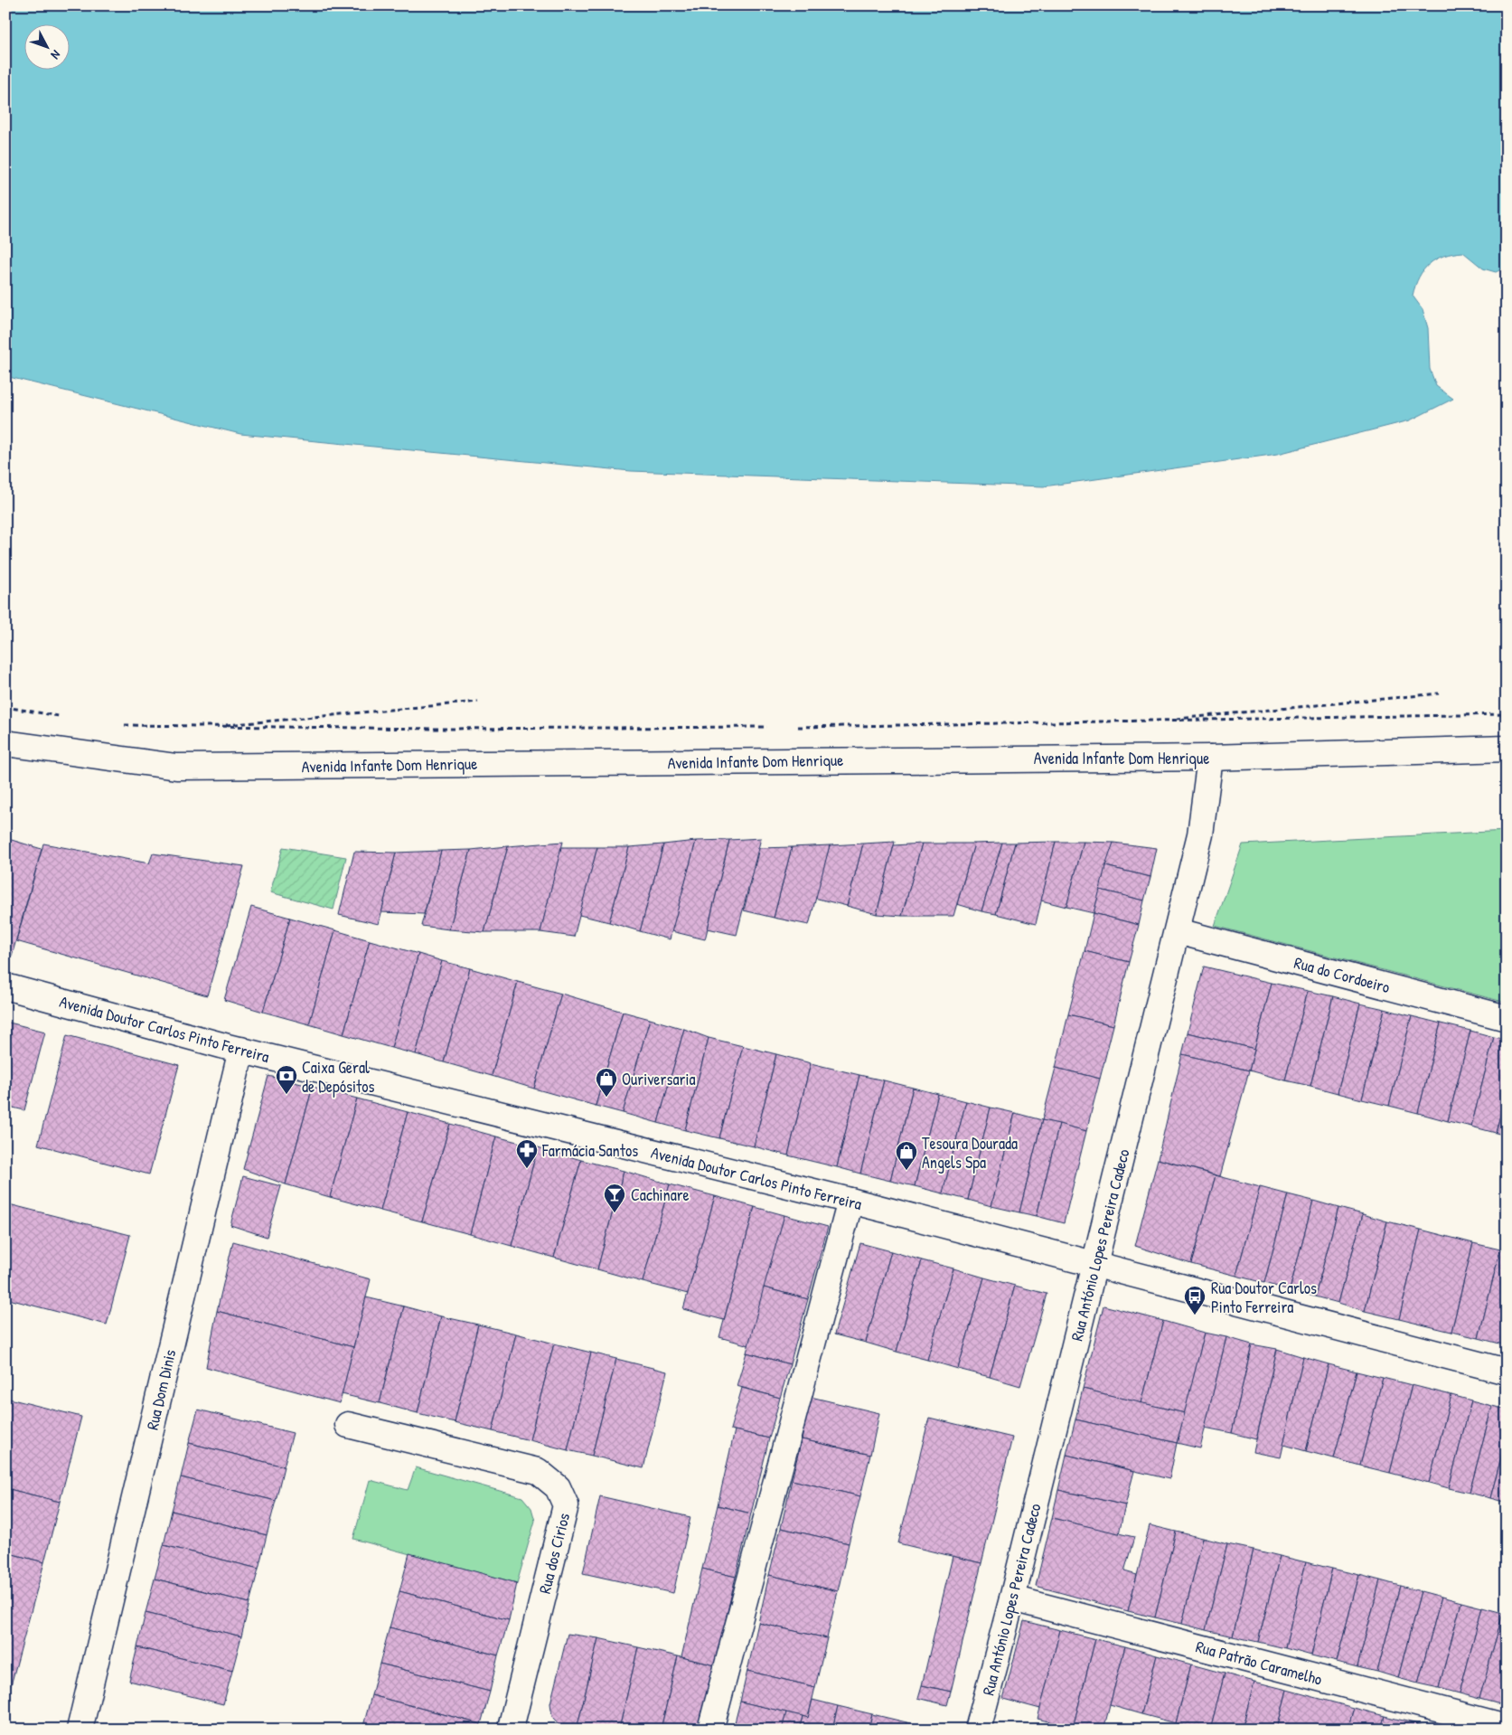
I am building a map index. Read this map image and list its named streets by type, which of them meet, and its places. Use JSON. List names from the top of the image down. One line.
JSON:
{"streets":{"street":["Avenida Infante Dom Henrique","Rua do Cordoeiro","Avenida Doutor Carlos Pinto Ferreira","Rua António Lopes Pereira Cadeco","Rua Dom Dinis","Rua dos Cirios","Rua Patrão Caramelho"]},"crossings":[["Avenida Infante Dom Henrique","Rua António Lopes Pereira Cadeco"],["Rua do Cordoeiro","Rua António Lopes Pereira Cadeco"],["Avenida Doutor Carlos Pinto Ferreira","Rua António Lopes Pereira Cadeco"],["Avenida Doutor Carlos Pinto Ferreira","Rua Dom Dinis"],["Rua António Lopes Pereira Cadeco","Rua Patrão Caramelho"]],"places":{"bank":["Caixa Geral de Depósitos"],"shop":["Ouriversaria","Tesoura Dourada Angels Spa"],"pharmacy":["Farmácia Santos"],"bar":["Cachinare"],"bus stop":["Rua Doutor Carlos Pinto Ferreira"]},"north":"bottom right"}
